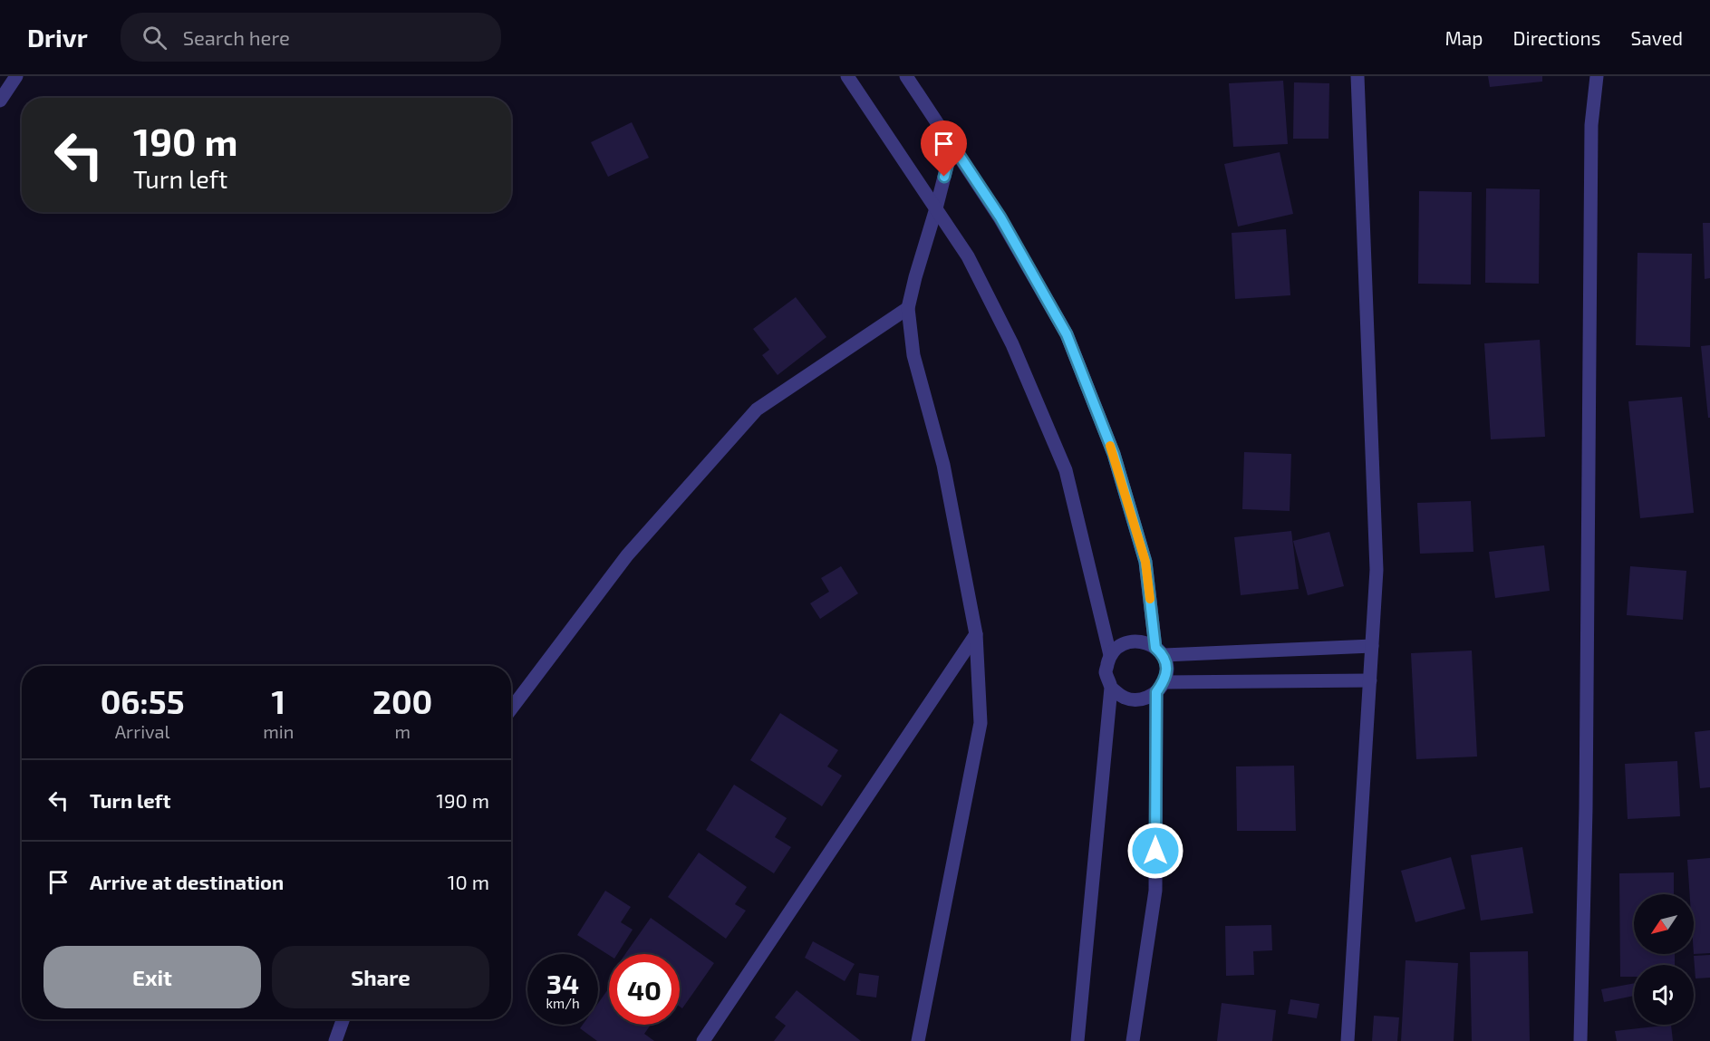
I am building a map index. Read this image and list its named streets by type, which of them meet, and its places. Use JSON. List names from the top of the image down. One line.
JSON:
{"north":"bottom left","page":{"header":"Drivr","search":"Search here","nav":["Map","Directions","Saved"],"turn":["190 m","Turn left"],"eta":["06:55","Arrival","1","min","200","m"],"list":[{"name":"Turn left","value":"190 m"},{"name":"Arrive at destination","value":"10 m"}],"buttons":["Exit","Share"],"speed":"34 km/h","limit":"40"}}
